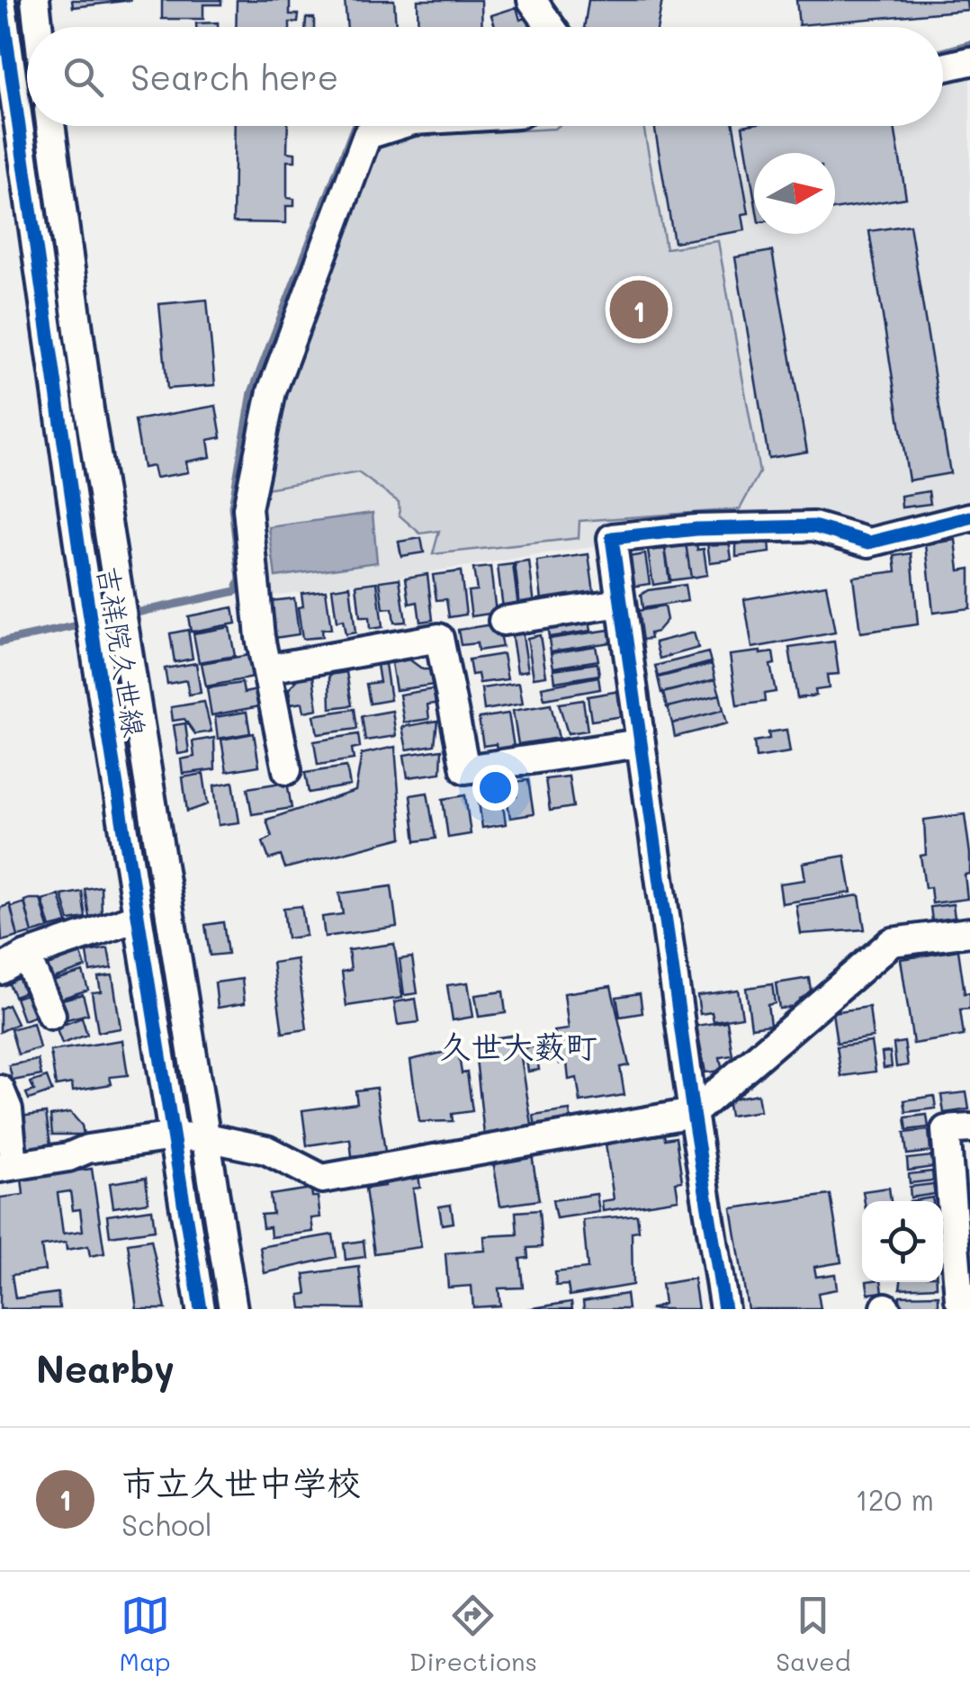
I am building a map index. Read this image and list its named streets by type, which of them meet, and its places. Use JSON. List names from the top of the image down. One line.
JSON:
{"streets":{"street":["吉祥院久世線"]},"districts":["久世大薮町"],"north":"right","page":{"search":"Search here","pins":"1","heading":"Nearby","list":[{"mark":"1","name":"市立久世中学校","note":"School","value":"120 m"}],"nav":["Map","Directions","Saved"]}}
